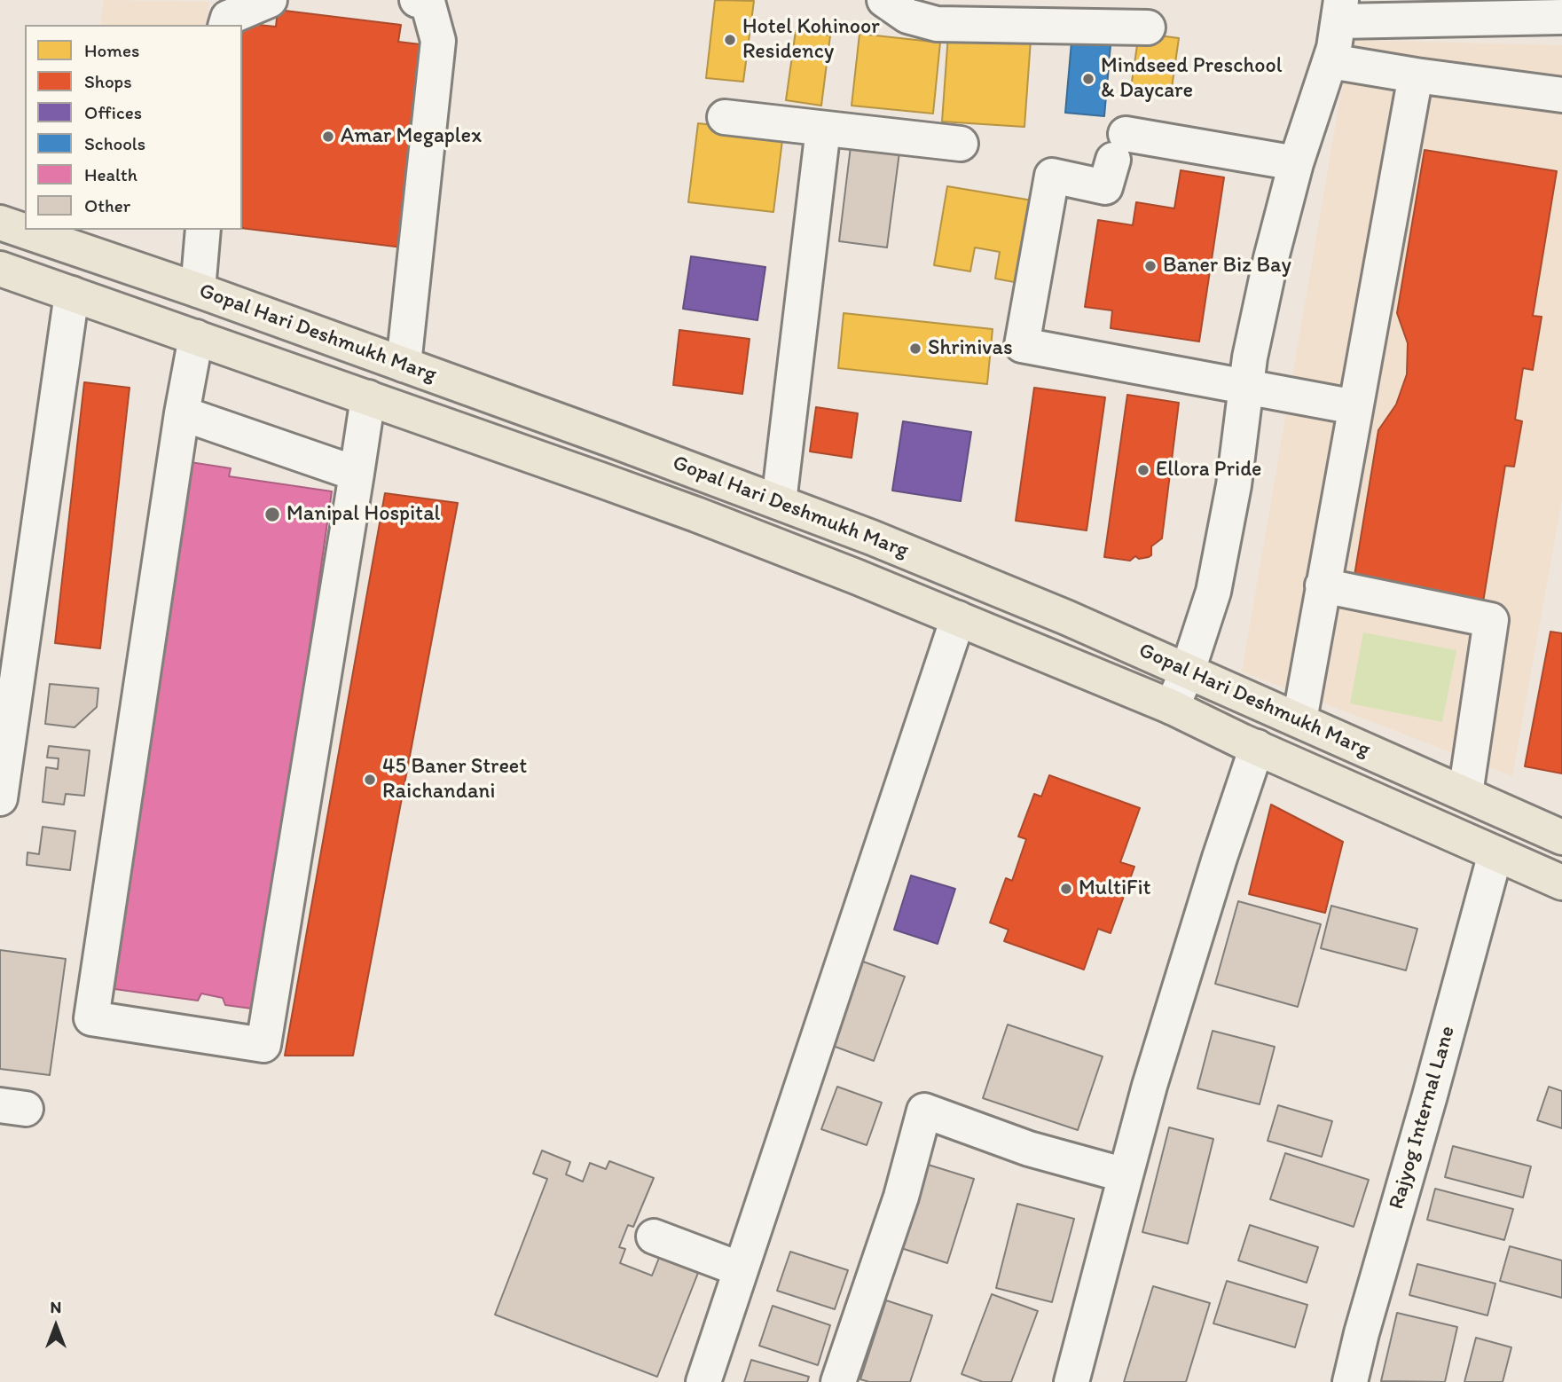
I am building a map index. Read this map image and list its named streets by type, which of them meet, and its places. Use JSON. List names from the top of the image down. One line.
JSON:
{"streets":{"main road":["Gopal Hari Deshmukh Marg"],"street":["Rajyog Internal Lane"]},"crossings":[["Gopal Hari Deshmukh Marg","Rajyog Internal Lane"]],"places":["Hotel Kohinoor Residency","Mindseed Preschool & Daycare","Amar Megaplex","Baner Biz Bay","Shrinivas","Ellora Pride","Manipal Hospital","45 Baner Street Raichandani","MultiFit"],"legend":["Homes","Shops","Offices","Schools","Health","Other"],"north":"top"}
